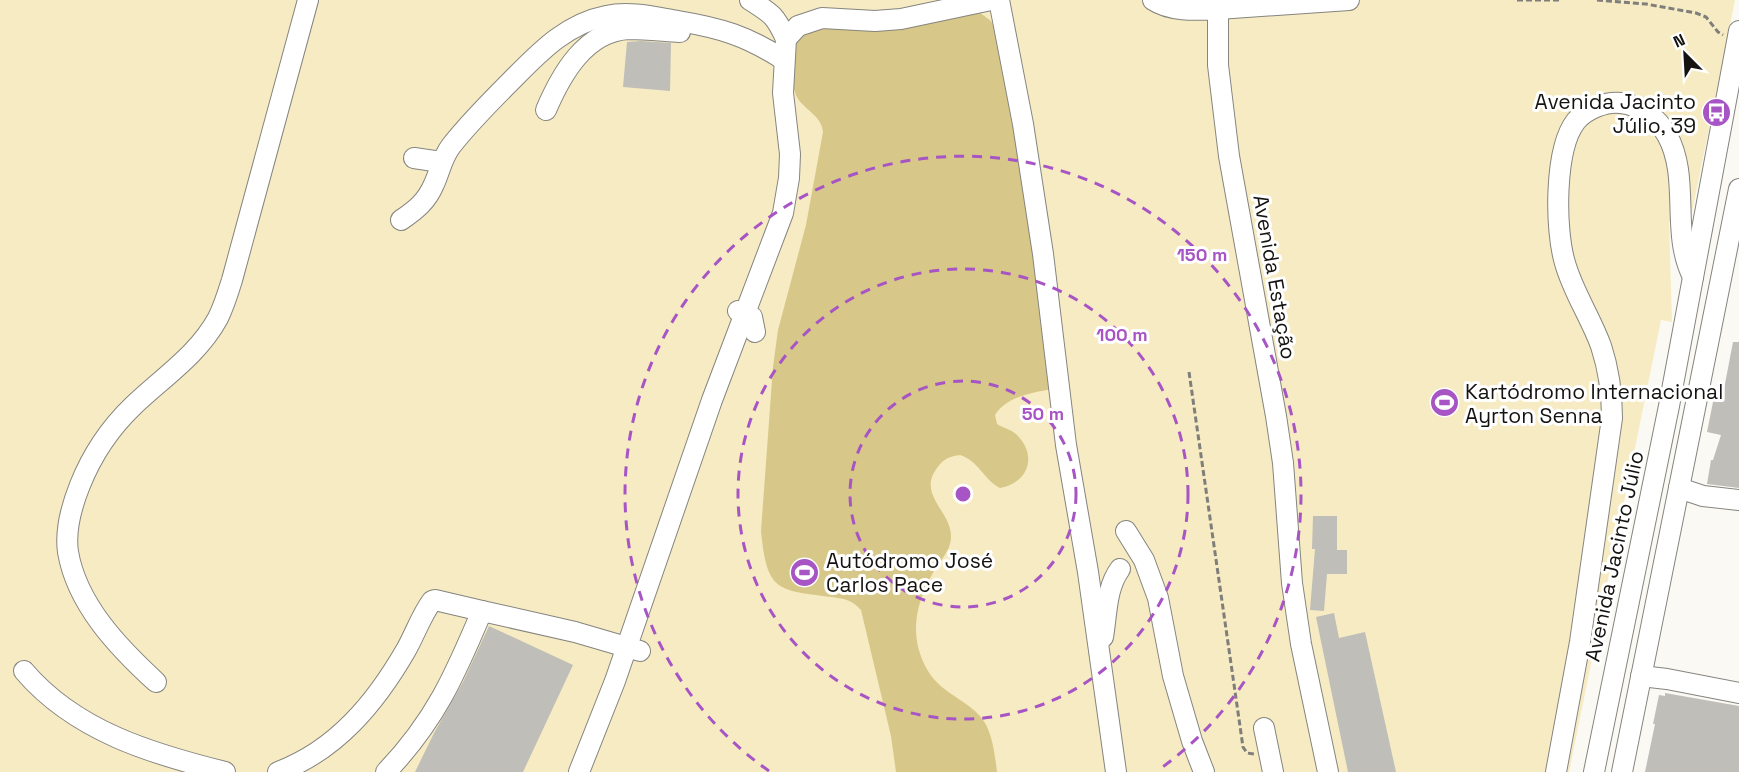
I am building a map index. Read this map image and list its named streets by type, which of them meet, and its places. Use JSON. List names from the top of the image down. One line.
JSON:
{"streets":{"street":["Avenida Estação","Avenida Jacinto Júlio"]},"places":{"bus stop":["Avenida Jacinto Júlio, 39"],"sports":["Kartódromo Internacional Ayrton Senna","Autódromo José Carlos Pace"]},"north":"top left","rings":["150 m","100 m","50 m"]}
